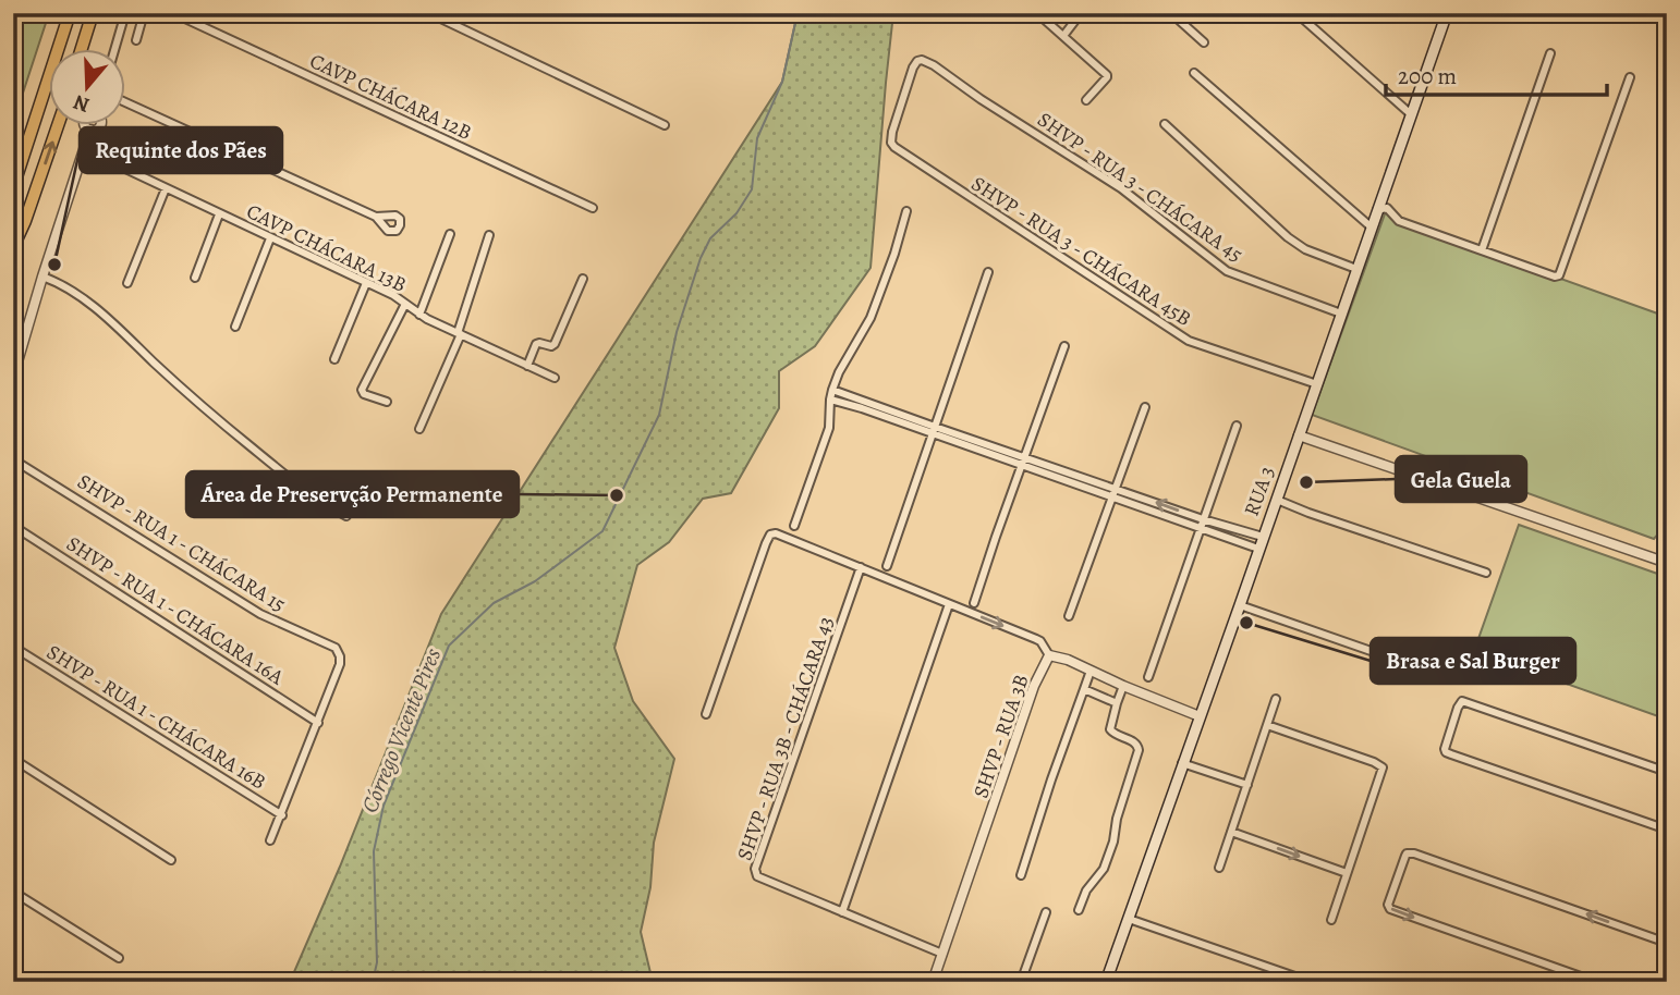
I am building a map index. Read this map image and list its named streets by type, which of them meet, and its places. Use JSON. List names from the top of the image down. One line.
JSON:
{"streets":{"main road":["RUA 3"],"street":["CAVP CHÁCARA 12B","SHVP - RUA 3 - CHÁCARA 45","CAVP CHÁCARA 13B","SHVP - RUA 3 - CHÁCARA 45B","SHVP - RUA 1 - CHÁCARA 15","SHVP - RUA 1 - CHÁCARA 16A","SHVP - RUA 1 - CHÁCARA 16B","SHVP - RUA 3B","SHVP - RUA 3B - CHÁCARA 43"]},"crossings":[["SHVP - RUA 3 - CHÁCARA 45","SHVP - RUA 3 - CHÁCARA 45B"],["SHVP - RUA 3 - CHÁCARA 45","RUA 3"],["SHVP - RUA 3 - CHÁCARA 45B","RUA 3"],["RUA 3","SHVP - RUA 3B"],["SHVP - RUA 1 - CHÁCARA 15","SHVP - RUA 1 - CHÁCARA 16A"],["SHVP - RUA 3B","SHVP - RUA 3B - CHÁCARA 43"]],"water":["Córrego Vicente Pires"],"places":["Requinte dos Pães","Gela Guela","Área de Preservção Permanente","Brasa e Sal Burger"],"scale_bar":"200 m","north":"bottom"}
